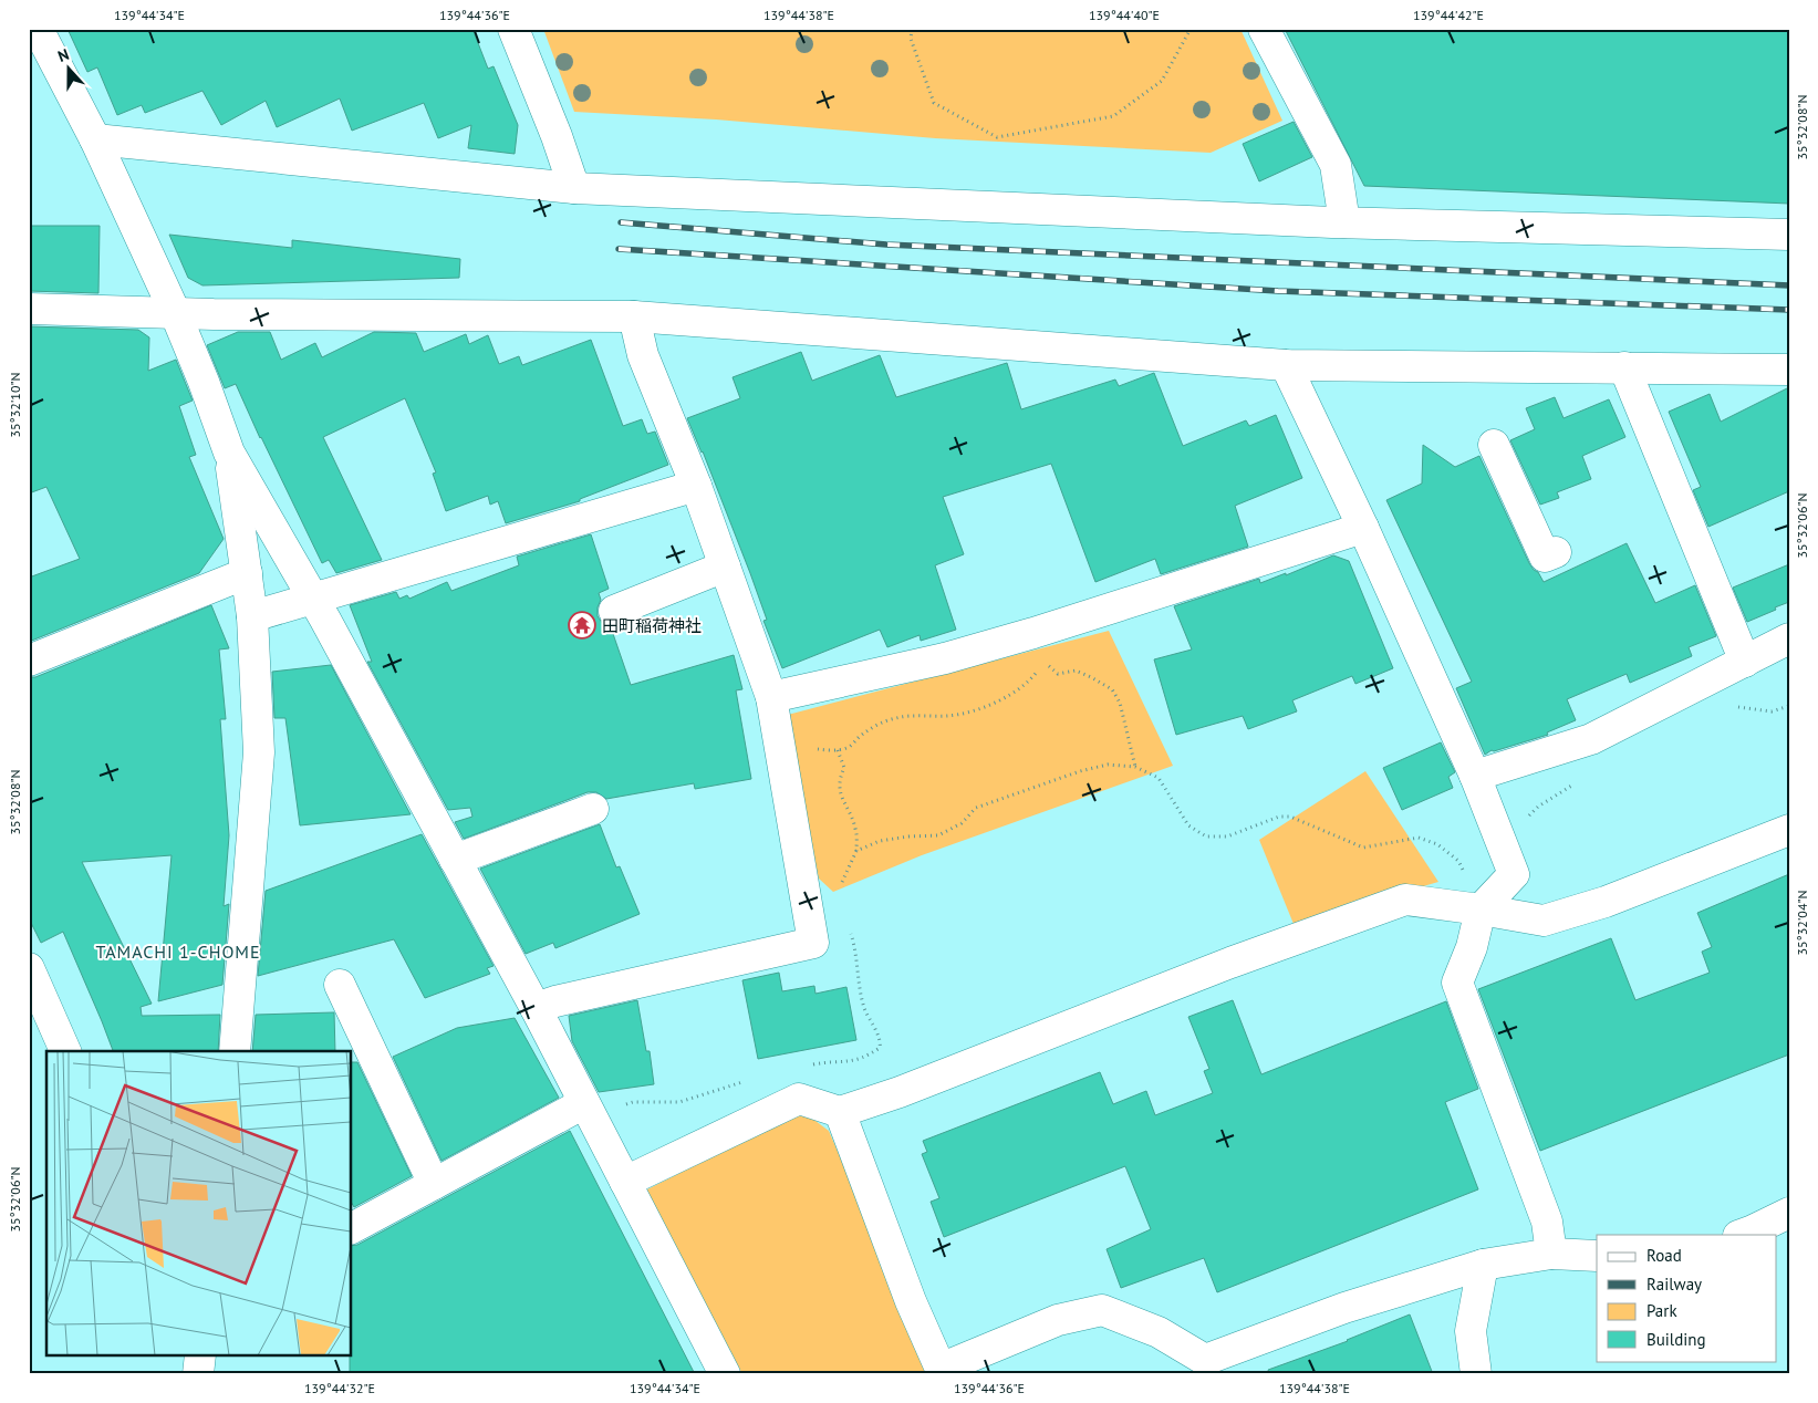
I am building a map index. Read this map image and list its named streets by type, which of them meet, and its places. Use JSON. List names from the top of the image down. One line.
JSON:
{"districts":["TAMACHI 1-CHOME"],"places":{"temple":["田町稲荷神社"]},"legend":["Road","Railway","Park","Building"],"north":"top","coordinates":["139°44'34\"E","139°44'36\"E","139°44'38\"E","139°44'40\"E","139°44'42\"E","35°32'08\"N","35°32'10\"N","35°32'06\"N","35°32'04\"N","139°44'32\"E"]}
